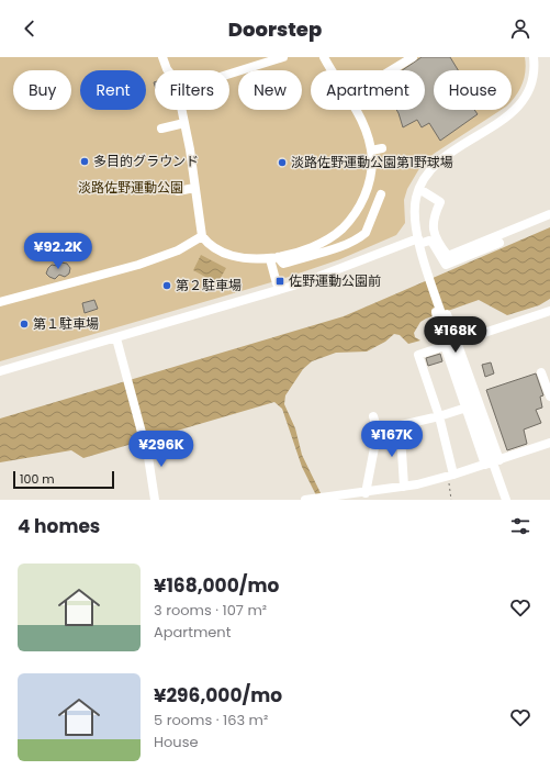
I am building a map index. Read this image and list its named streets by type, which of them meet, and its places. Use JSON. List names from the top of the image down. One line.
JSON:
{"parks":["淡路佐野運動公園"],"places":{"other":["多目的グラウンド","淡路佐野運動公園第1野球場","第２駐車場","第１駐車場"],"transit":["佐野運動公園前"]},"scale_bar":"100 m","page":{"header":"Doorstep","chip":["Buy","Rent","Filters","New","Apartment","House"],"price":["¥92.2K","¥168K","¥167K","¥296K"],"scale":"100 m","heading":"4 homes","list":[{"name":"¥168,000/mo","note":"3 rooms · 107 m² · Apartment"},{"name":"¥296,000/mo","note":"5 rooms · 163 m² · House"}]}}
